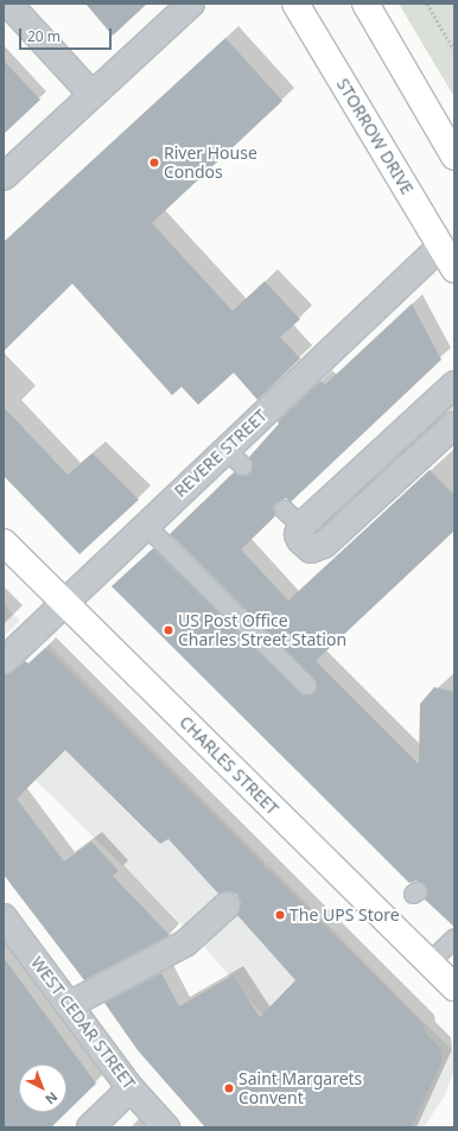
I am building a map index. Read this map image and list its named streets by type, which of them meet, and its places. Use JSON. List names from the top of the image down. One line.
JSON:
{"streets":{"main road":["STORROW DRIVE","CHARLES STREET"],"street":["REVERE STREET","WEST CEDAR STREET"]},"crossings":[["STORROW DRIVE","REVERE STREET"],["REVERE STREET","CHARLES STREET"]],"places":["River House Condos","US Post Office Charles Street Station","The UPS Store","Saint Margarets Convent"],"scale_bar":"20 m","north":"bottom right"}
